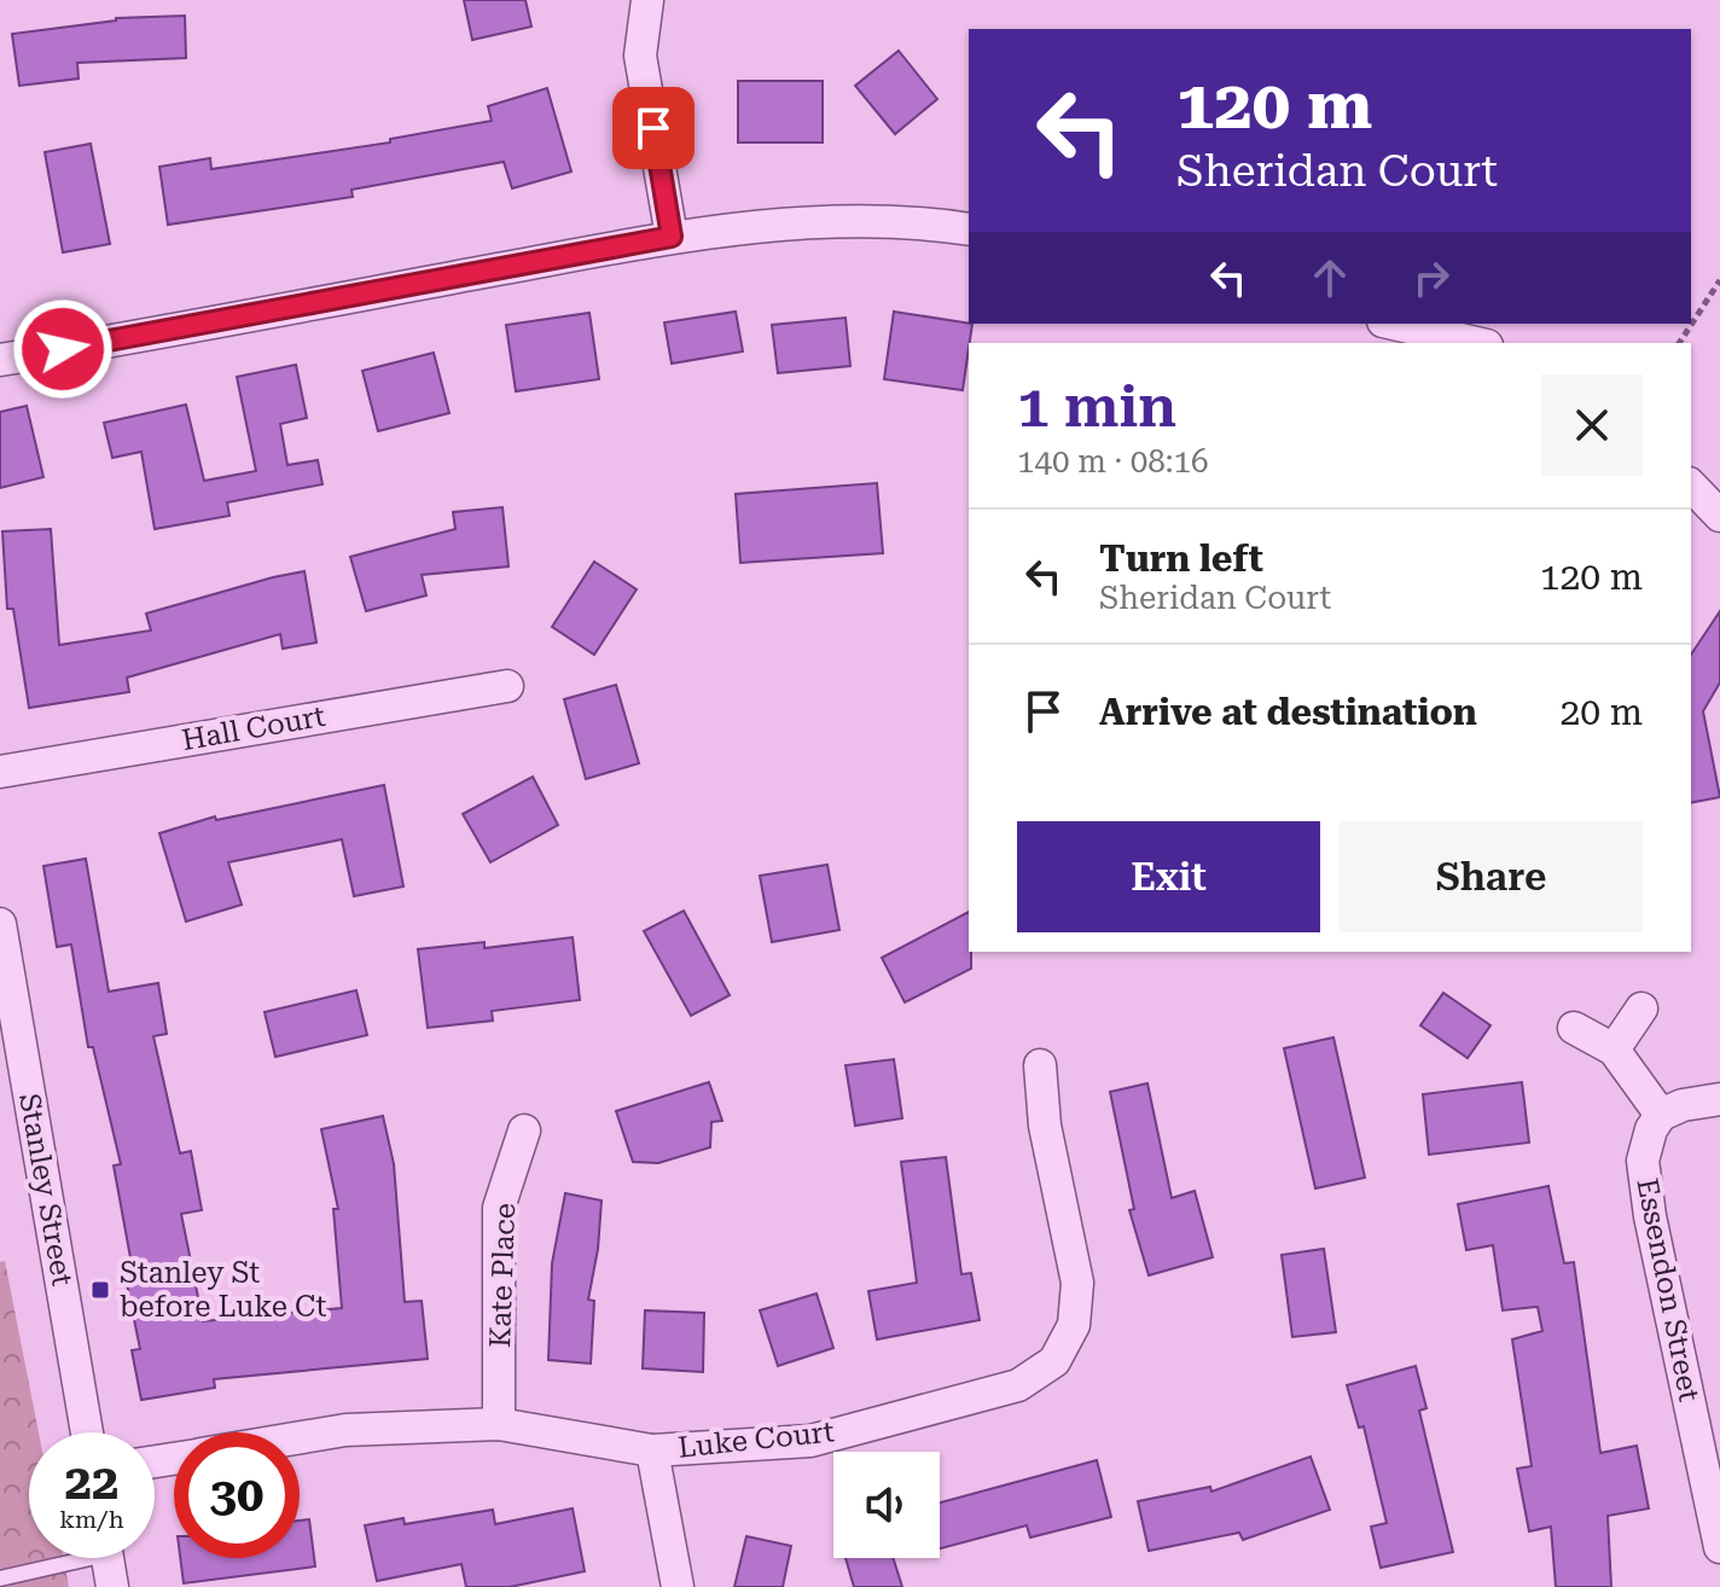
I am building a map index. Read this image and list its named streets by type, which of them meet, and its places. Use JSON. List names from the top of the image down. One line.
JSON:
{"streets":{"street":["Hall Court","Stanley Street","Kate Place","Essendon Street","Luke Court"]},"crossings":[["Kate Place","Luke Court"]],"places":{"transit":["Stanley St before Luke Ct"]},"page":{"turn":["120 m","Sheridan Court"],"heading":["1 min","140 m · 08:16"],"list":[{"name":"Turn left","note":"Sheridan Court","value":"120 m"},{"name":"Arrive at destination","value":"20 m"}],"buttons":["Exit","Share"],"speed":"22 km/h","limit":"30"}}
